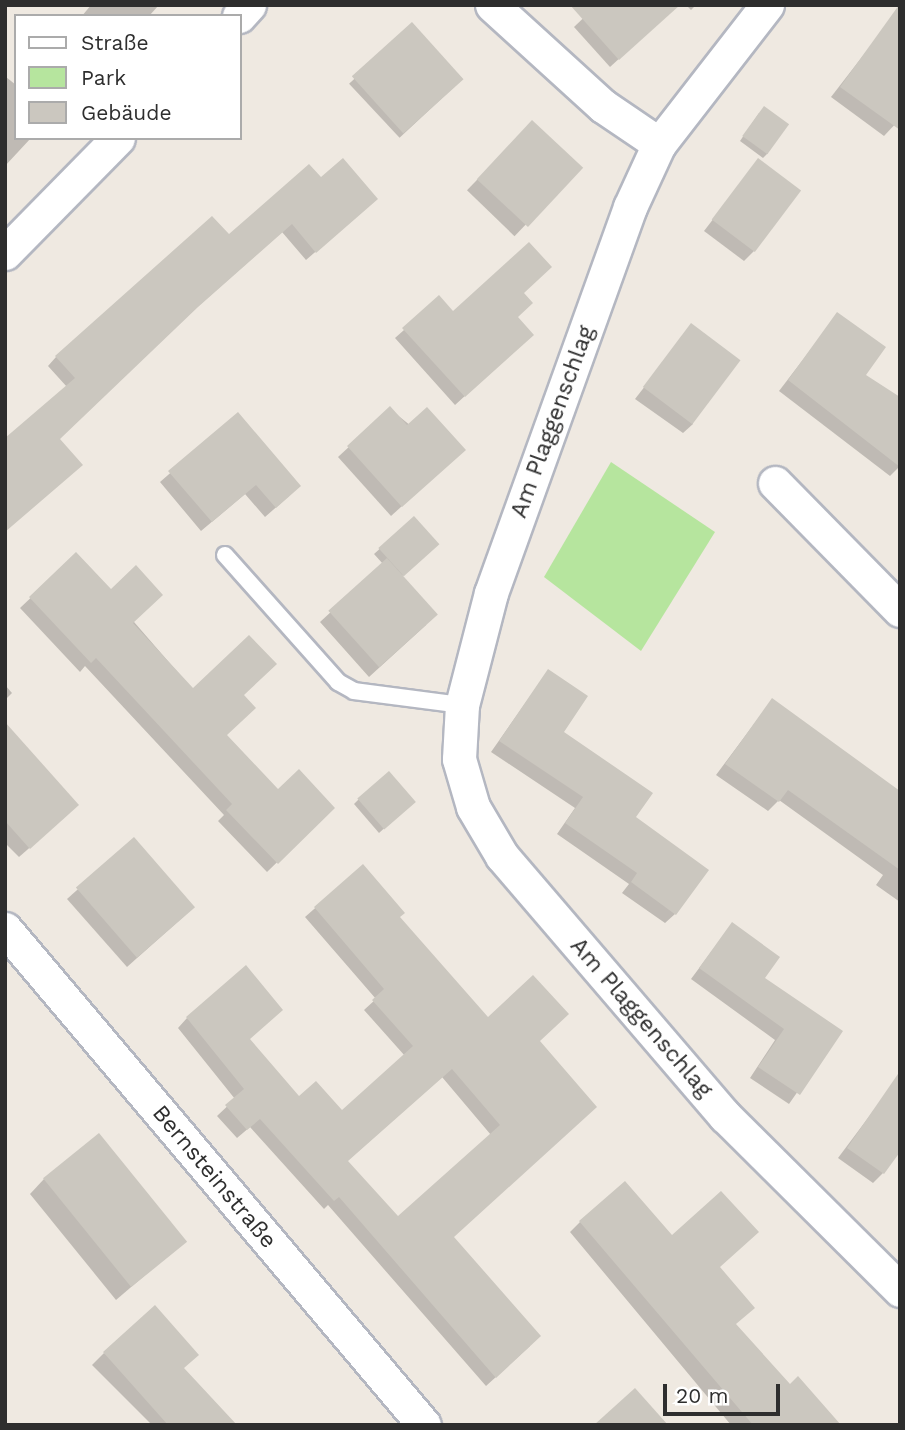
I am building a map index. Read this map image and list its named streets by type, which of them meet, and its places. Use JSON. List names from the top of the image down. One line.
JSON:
{"streets":{"street":["Am Plaggenschlag","Bernsteinstraße"]},"legend":["Straße","Park","Gebäude"],"scale_bar":"20 m"}
